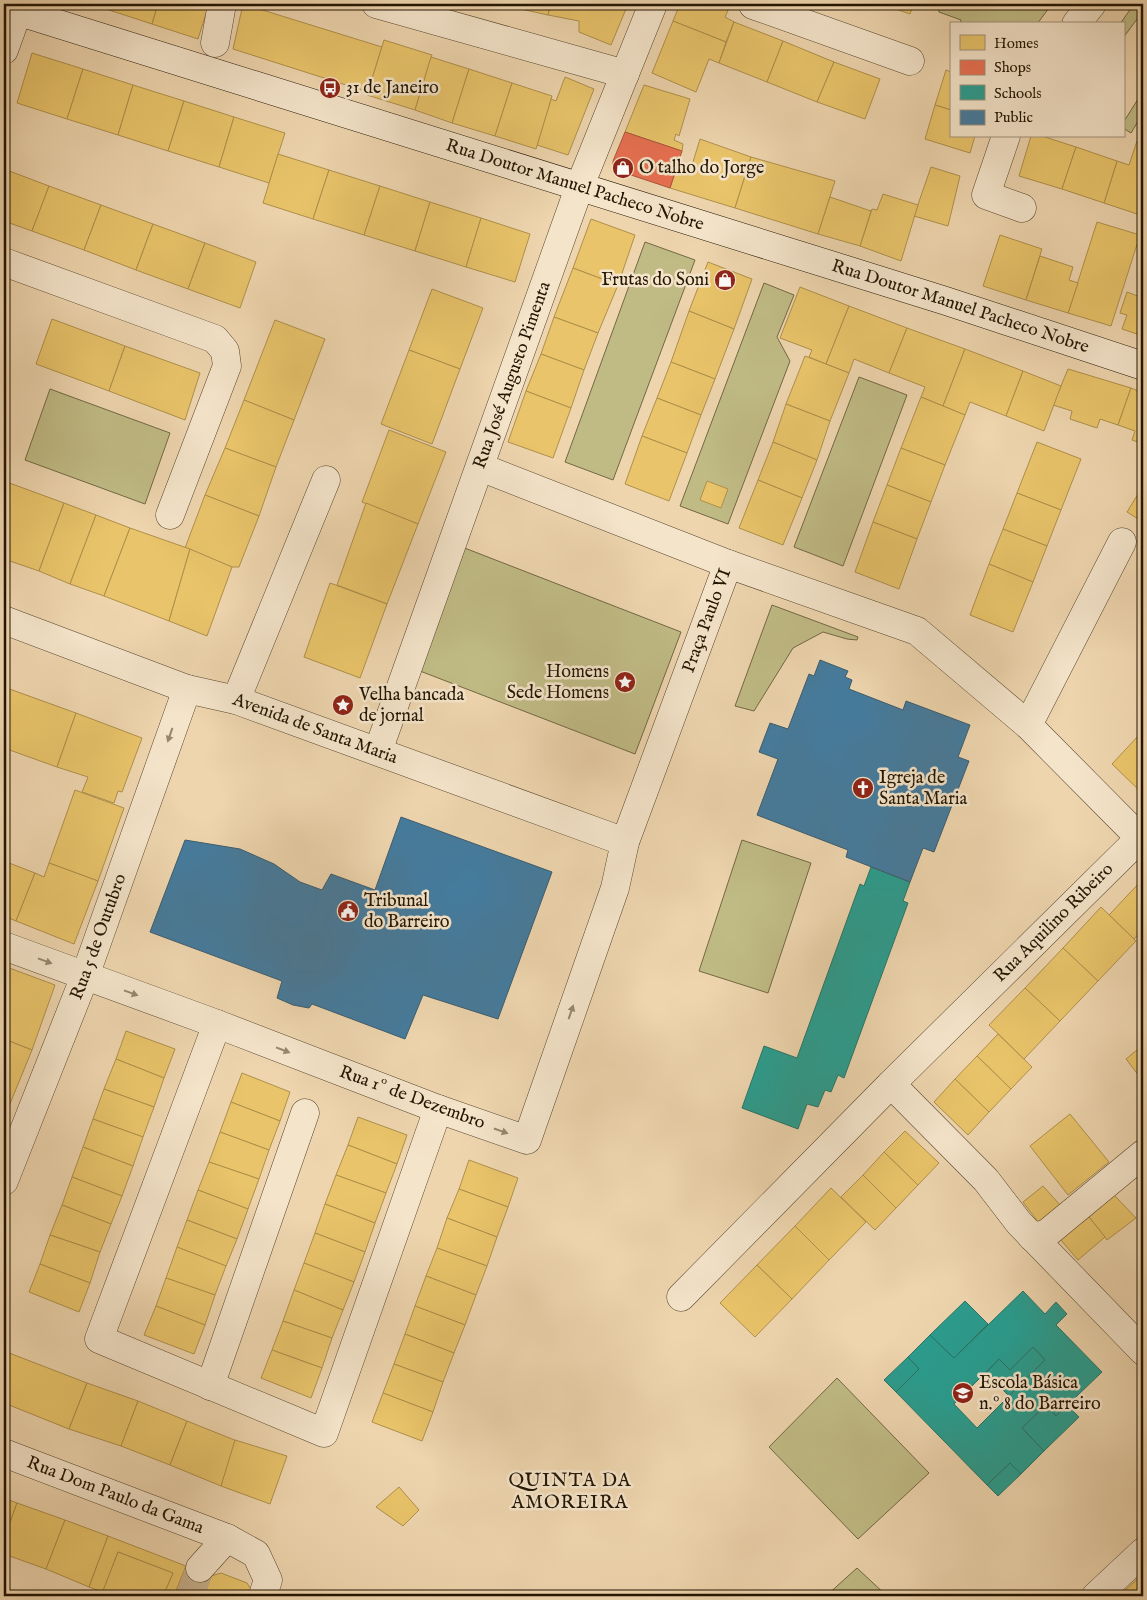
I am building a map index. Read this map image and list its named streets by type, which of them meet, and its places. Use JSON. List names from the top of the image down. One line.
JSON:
{"streets":{"street":["Rua Doutor Manuel Pacheco Nobre","Rua José Augusto Pimenta","Praça Paulo VI","Avenida de Santa Maria","Rua Aquilino Ribeiro","Rua 5 de Outubro","Rua 1º de Dezembro","Rua Dom Paulo da Gama"]},"crossings":[["Rua Doutor Manuel Pacheco Nobre","Rua José Augusto Pimenta"],["Rua José Augusto Pimenta","Praça Paulo VI"],["Rua José Augusto Pimenta","Avenida de Santa Maria"],["Praça Paulo VI","Avenida de Santa Maria"],["Praça Paulo VI","Rua Aquilino Ribeiro"],["Praça Paulo VI","Rua 1º de Dezembro"],["Avenida de Santa Maria","Rua 5 de Outubro"],["Avenida de Santa Maria","Rua 1º de Dezembro"],["Rua 5 de Outubro","Rua 1º de Dezembro"]],"one_way":["Rua 5 de Outubro"],"districts":["QUINTA DA AMOREIRA"],"places":{"bus stop":["31 de Janeiro"],"shop":["O talho do Jorge","Frutas do Soni"],"place":["Homens Sede Homens","Velha bancada de jornal"],"church":["Igreja de Santa Maria"],"public building":["Tribunal do Barreiro"],"school or university":["Escola Básica n.º 8 do Barreiro"]},"legend":["Homes","Shops","Schools","Public"]}
